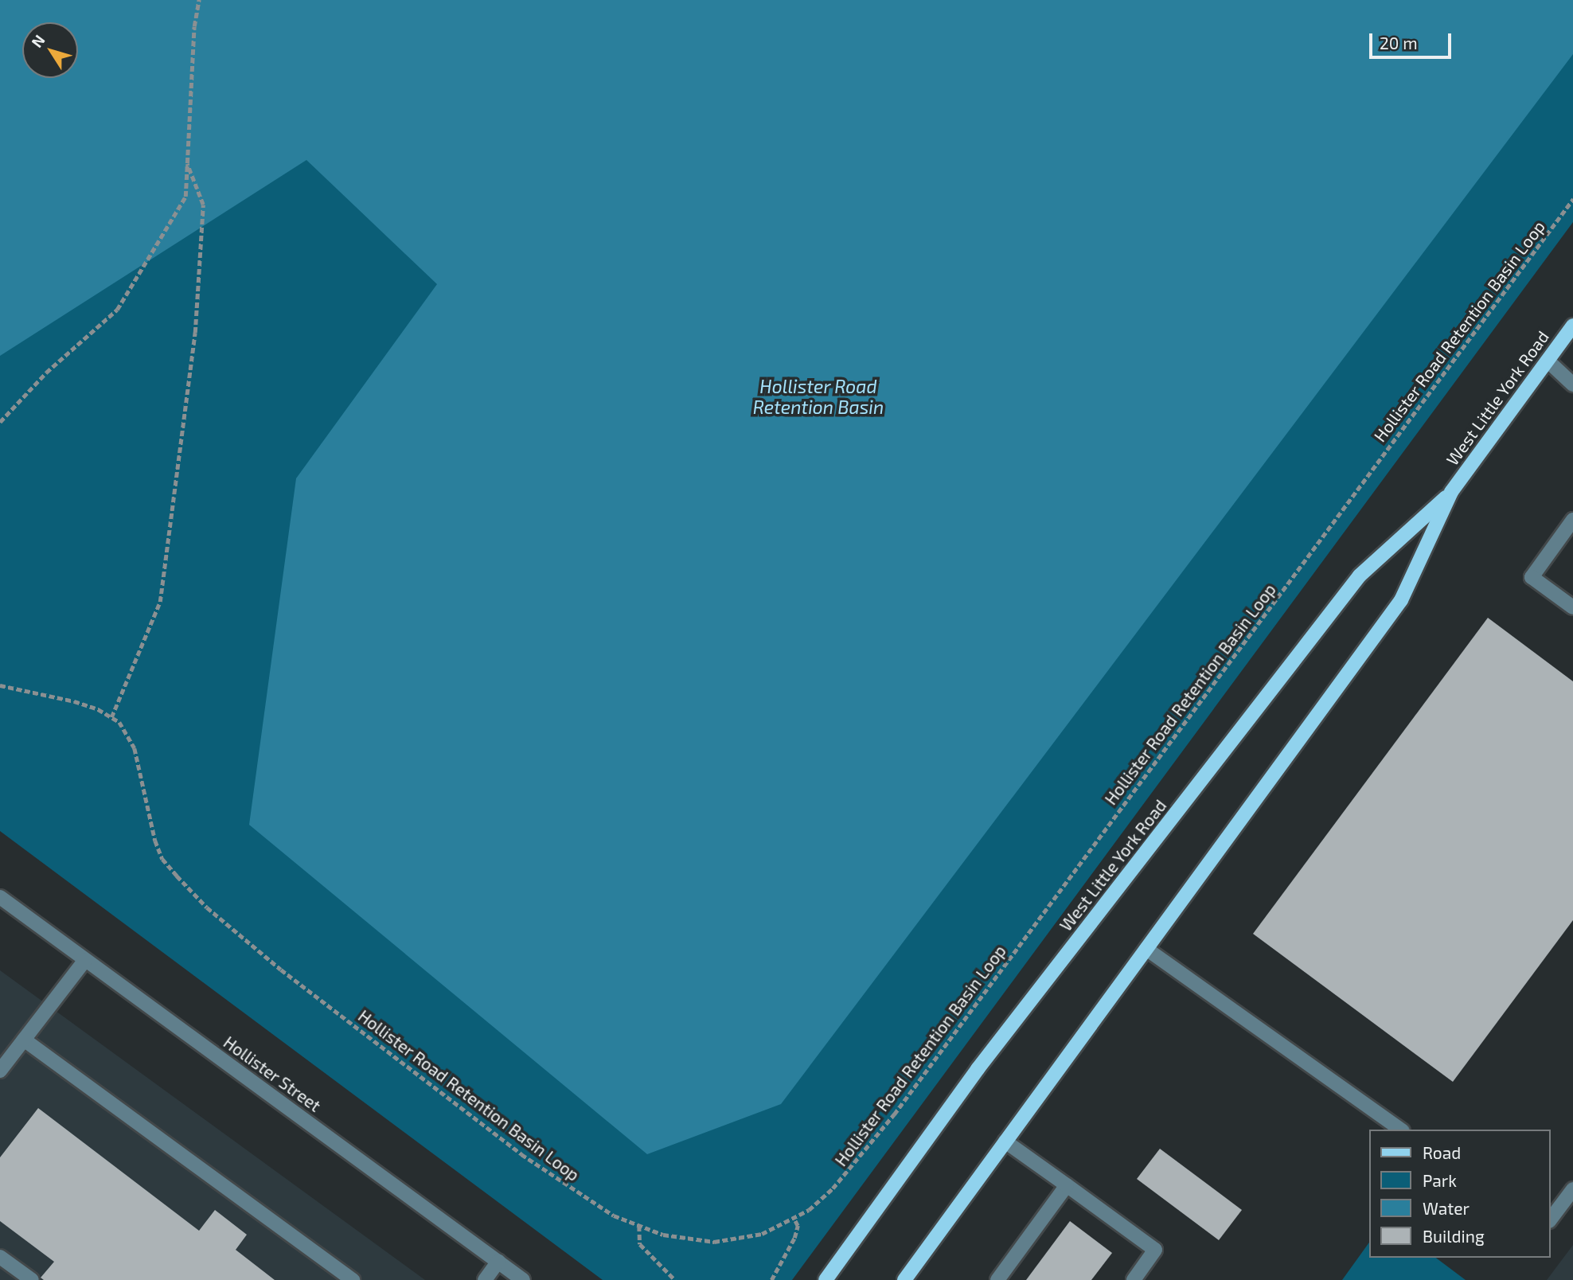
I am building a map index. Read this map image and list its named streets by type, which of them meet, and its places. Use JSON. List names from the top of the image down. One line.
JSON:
{"streets":{"main road":["West Little York Road"],"street":["Hollister Street"],"path":["Hollister Road Retention Basin Loop"]},"water":["Hollister Road Retention Basin"],"legend":["Road","Park","Water","Building"],"scale_bar":"20 m","north":"top left"}
